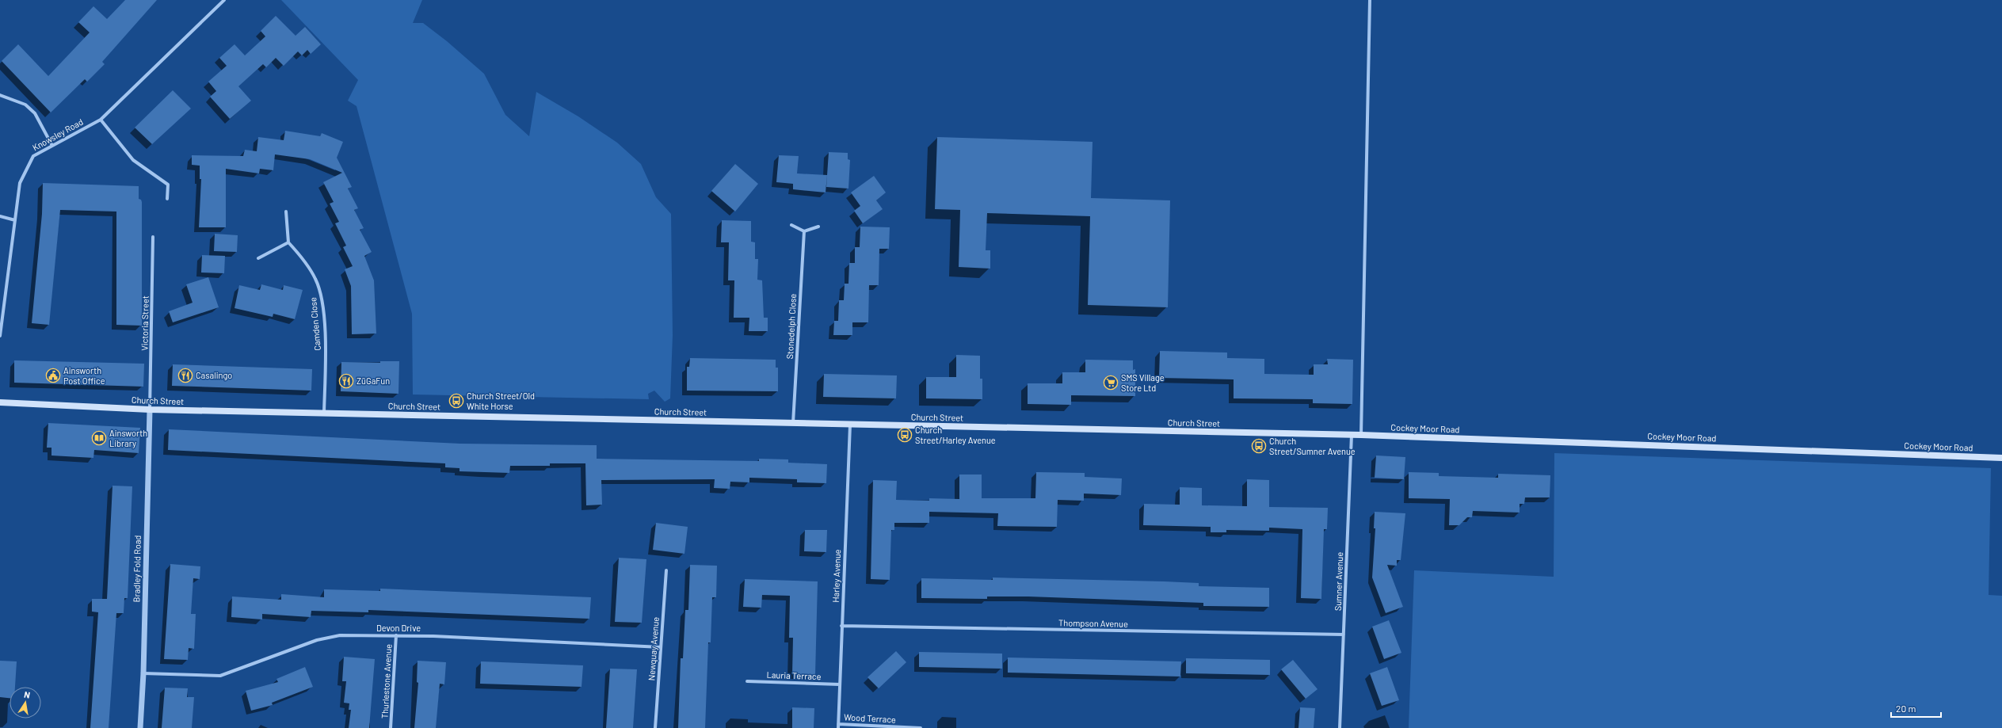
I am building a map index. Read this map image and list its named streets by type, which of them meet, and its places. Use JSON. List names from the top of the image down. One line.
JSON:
{"streets":{"main road":["Church Street","Cockey Moor Road"],"street":["Knowsley Road","Victoria Street","Camden Close","Stonedelph Close","Bradley Fold Road","Harley Avenue","Sumner Avenue","Thompson Avenue","Devon Drive","Newquay Avenue","Lauria Terrace","Thurlestone Avenue","Wood Terrace"]},"crossings":[["Victoria Street","Church Street"],["Victoria Street","Bradley Fold Road"],["Camden Close","Church Street"],["Stonedelph Close","Church Street"],["Church Street","Cockey Moor Road"],["Church Street","Bradley Fold Road"],["Church Street","Harley Avenue"],["Church Street","Sumner Avenue"],["Bradley Fold Road","Devon Drive"],["Harley Avenue","Thompson Avenue"],["Harley Avenue","Lauria Terrace"],["Harley Avenue","Wood Terrace"],["Sumner Avenue","Thompson Avenue"],["Devon Drive","Newquay Avenue"],["Devon Drive","Thurlestone Avenue"]],"places":{"public building":["Ainsworth Post Office"],"restaurant":["Casalingo","ZüGaFun"],"supermarket":["SMS Village Store Ltd"],"bus stop":["Church Street/Old White Horse","Church Street/Harley Avenue","Church Street/Sumner Avenue"],"library":["Ainsworth Library"]},"scale_bar":"20 m","north":"top"}
